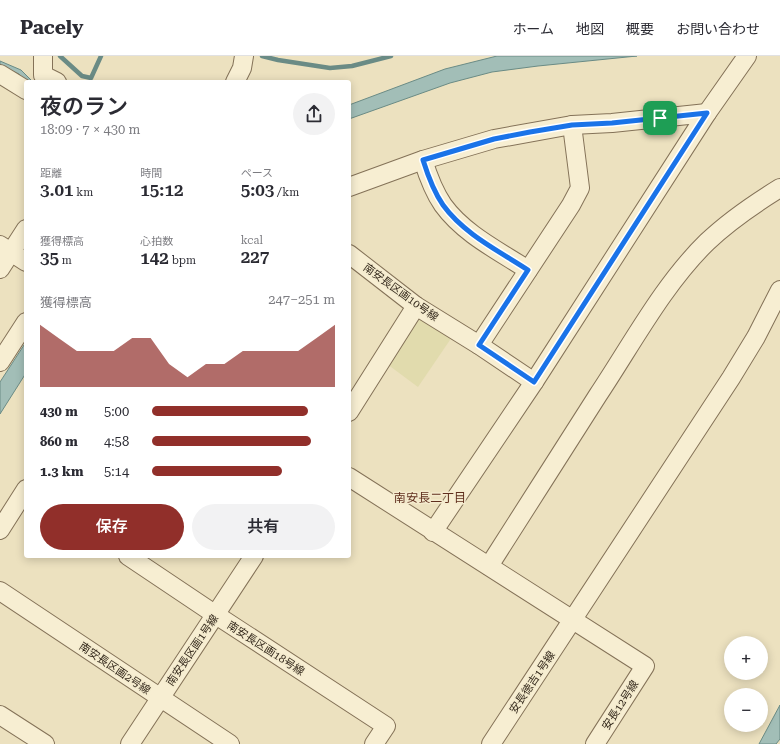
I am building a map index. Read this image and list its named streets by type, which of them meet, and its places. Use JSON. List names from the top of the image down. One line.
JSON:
{"streets":{"street":["南安長区画10号線","南安長区画18号線","南安長区画1号線","南安長区画2号線","安長徳吉1号線","安長12号線"]},"crossings":[["南安長区画18号線","南安長区画1号線"],["南安長区画1号線","南安長区画2号線"],["安長徳吉1号線","安長12号線"]],"districts":["南安長二丁目"],"page":{"header":"Pacely","nav":["ホーム","地図","概要","お問い合わせ"],"heading":["夜のラン","18:09 · 7 × 430 m"],"stats":[["距離","3.01 km"],["時間","15:12"],["ペース","5:03 /km"],["獲得標高","35 m"],["心拍数","142 bpm"],["kcal","227"]],"chart":["獲得標高","247–251 m"],"list":[{"name":"430 m","note":"5:00"},{"name":"860 m","note":"4:58"},{"name":"1.3 km","note":"5:14"}],"buttons":["保存","共有"],"map_buttons":["+","−"]}}
